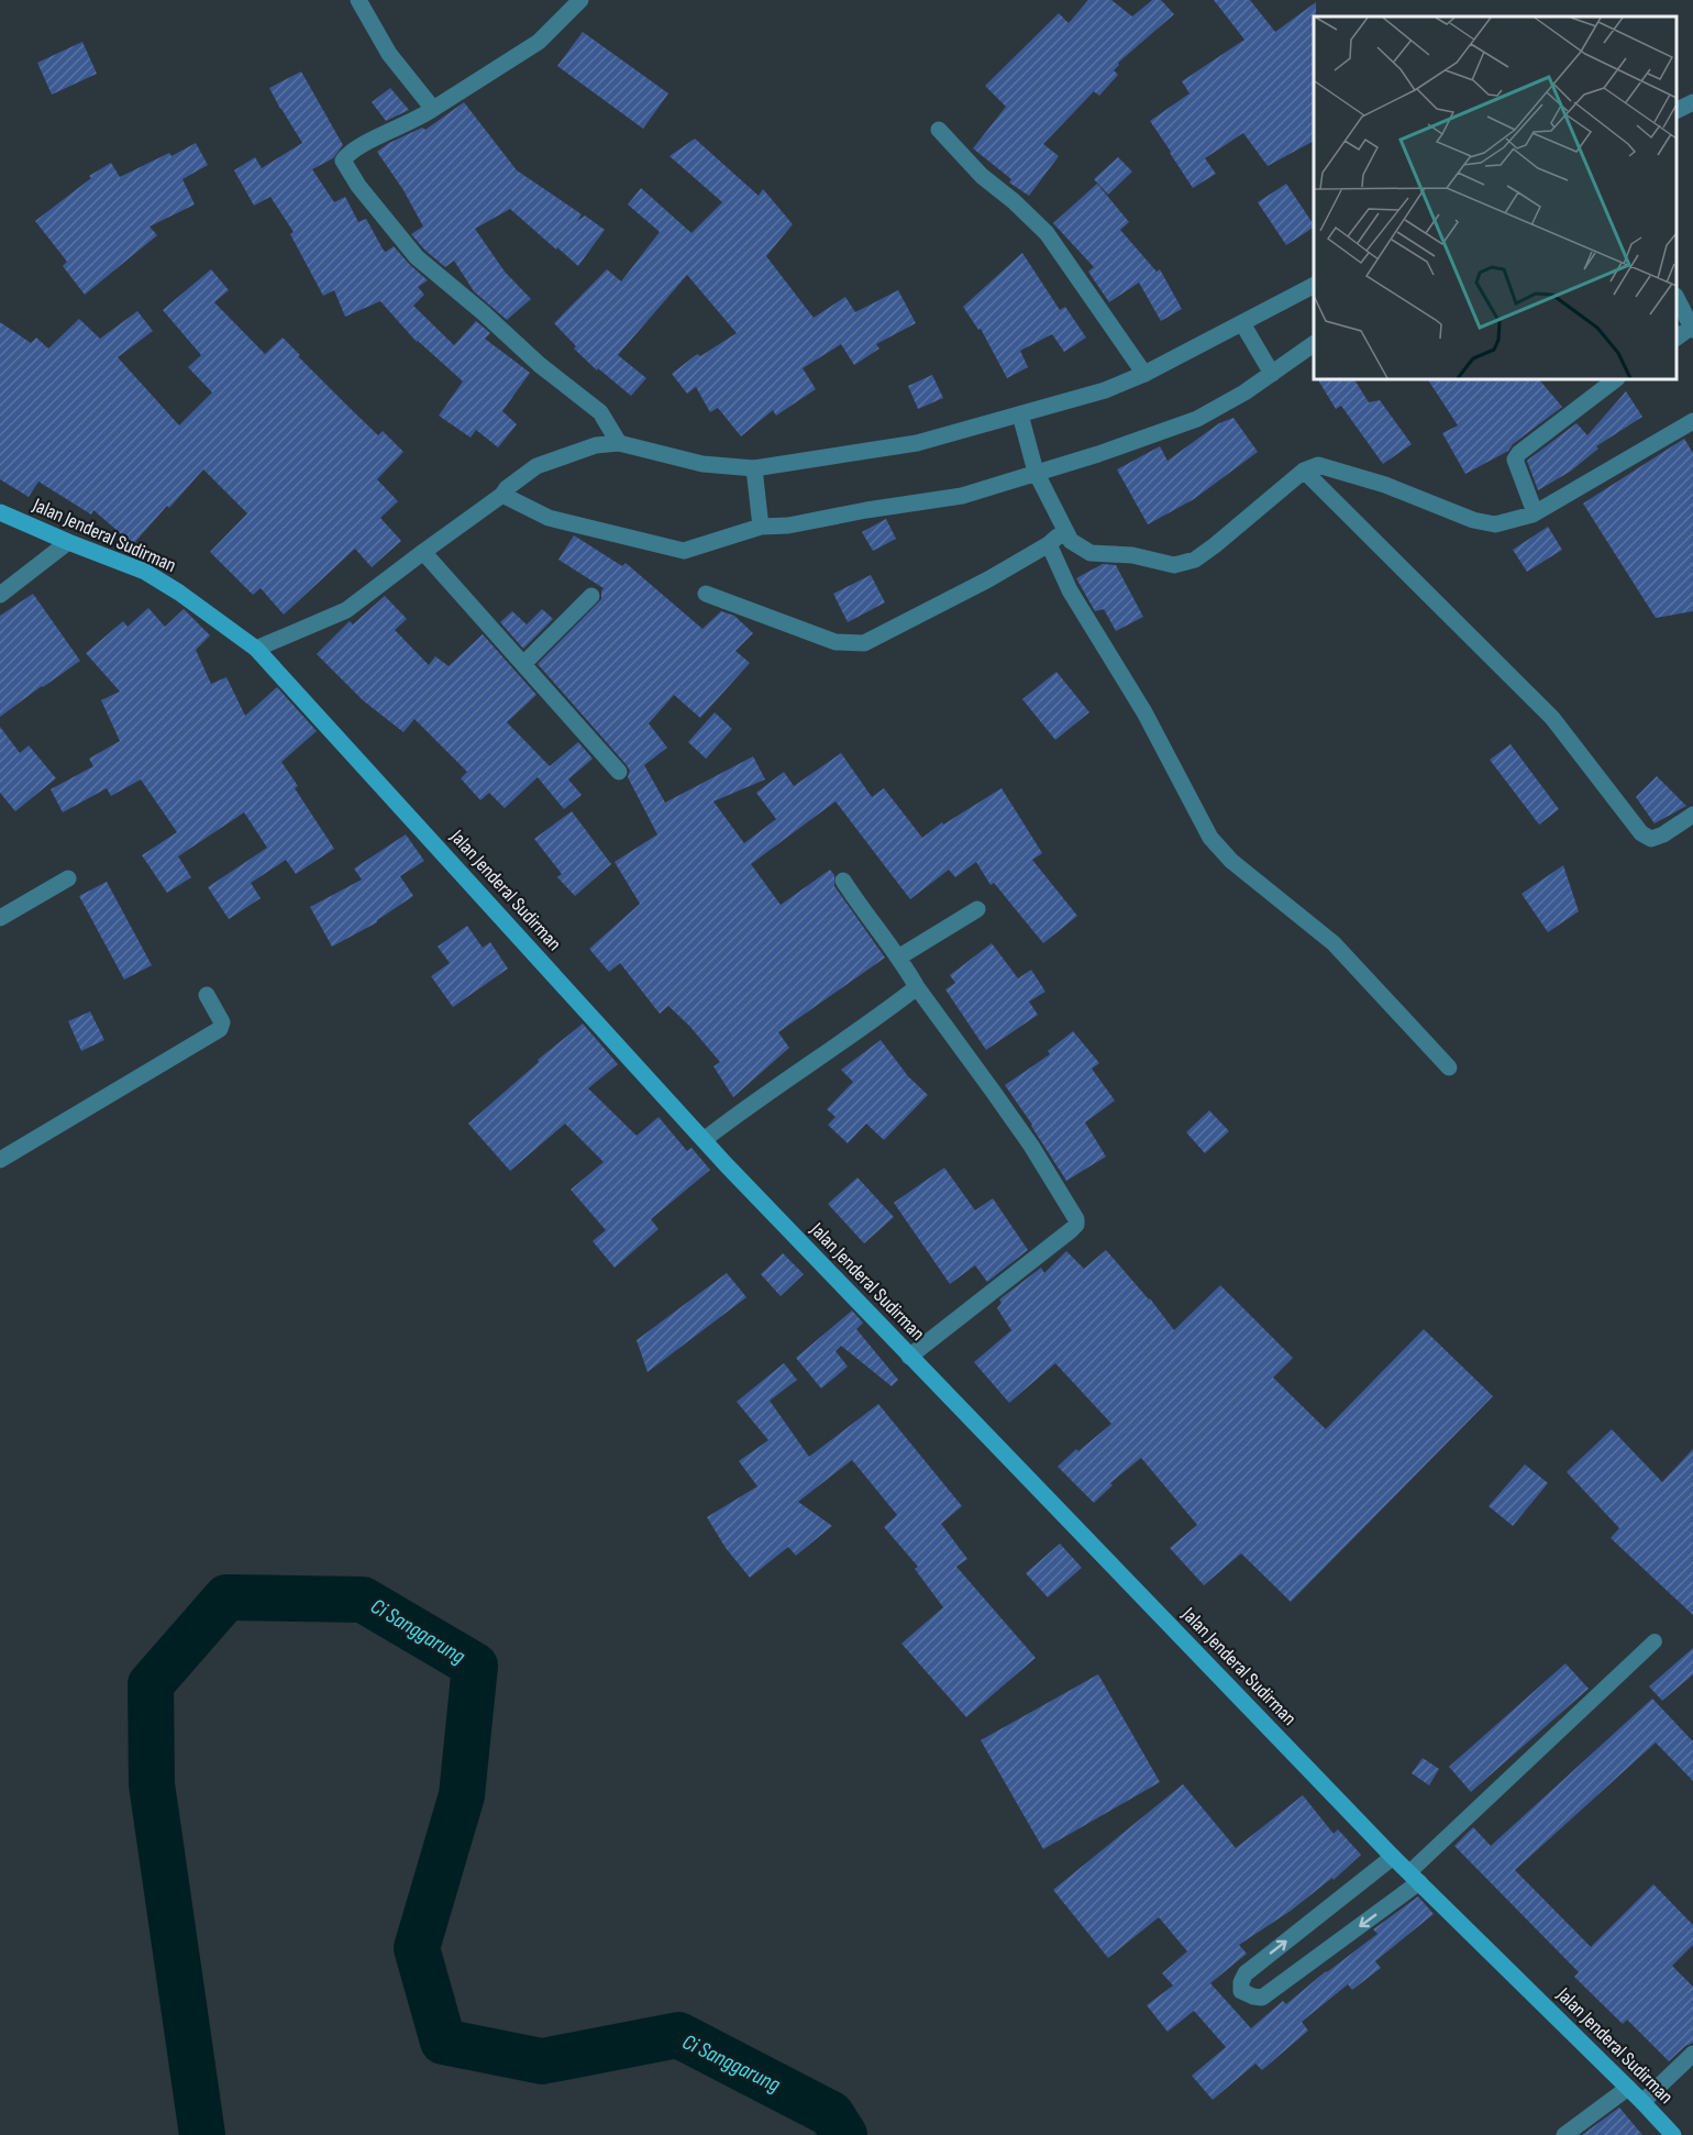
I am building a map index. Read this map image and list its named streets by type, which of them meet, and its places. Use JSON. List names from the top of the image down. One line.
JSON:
{"streets":{"main road":["Jalan Jenderal Sudirman"]},"water":["Ci Sanggarung"]}
